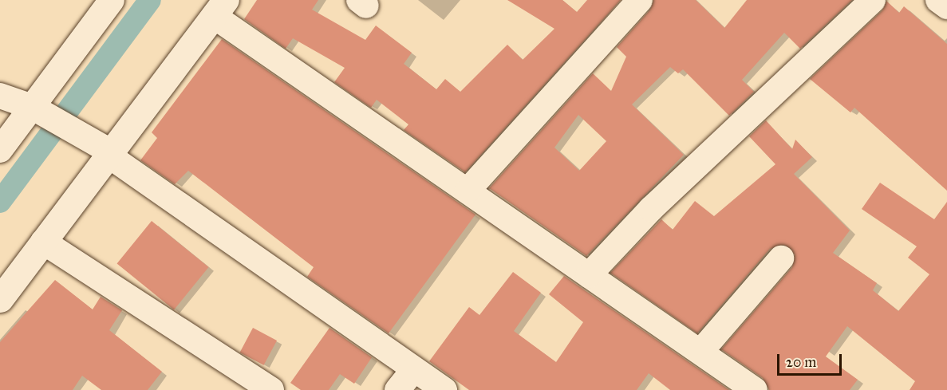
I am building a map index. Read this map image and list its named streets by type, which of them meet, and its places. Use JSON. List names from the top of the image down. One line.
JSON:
{"scale_bar":"20 m"}
